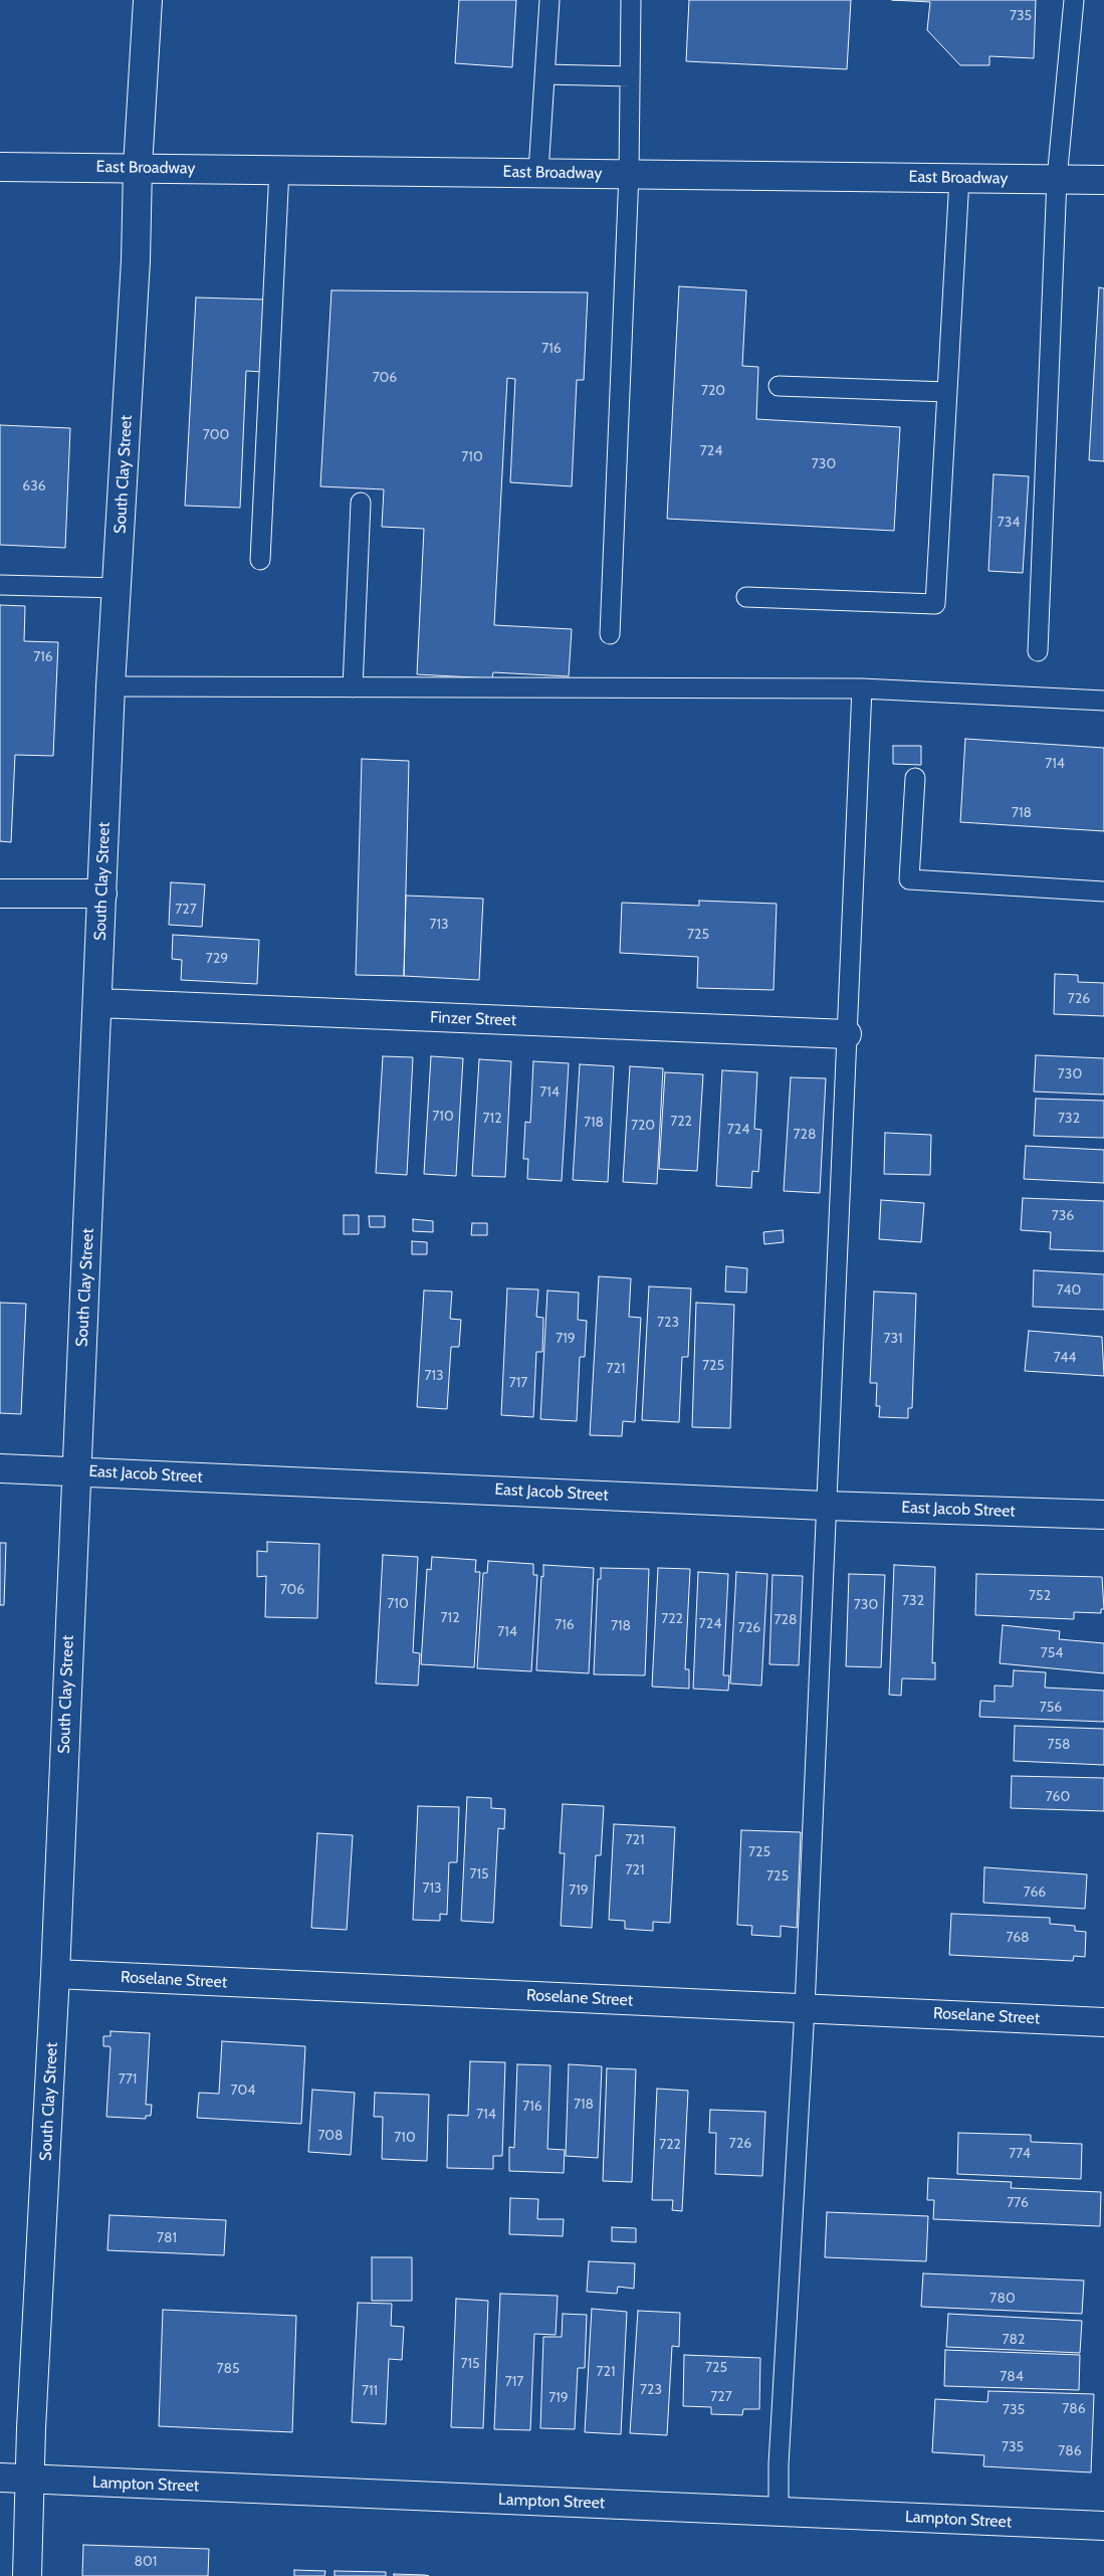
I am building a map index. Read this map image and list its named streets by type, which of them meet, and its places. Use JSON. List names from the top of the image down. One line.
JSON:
{"streets":{"street":["East Broadway","South Clay Street","Finzer Street","East Jacob Street","Roselane Street","Lampton Street"]},"crossings":[["East Broadway","South Clay Street"],["South Clay Street","Finzer Street"],["South Clay Street","East Jacob Street"],["South Clay Street","Roselane Street"],["South Clay Street","Lampton Street"]],"house_numbers":["735","716","706","720","700","724","710","730","636","734","716","714","718","727","713","725","729","726","730","714","710","712","732","722","718","720","724","728","736","740","723","719","731","744","725","721","713","717","706","752","732","710","730","712","722","728","724","716","718","726","714","754","756","758","760","721","725","721","715","725","713","719","766","768","771","704","718","716","714","708","710","726","722","774","776","781","780","782","715","725","785","721","784","717","723","711","727","719","786","735","735","786","801"]}
